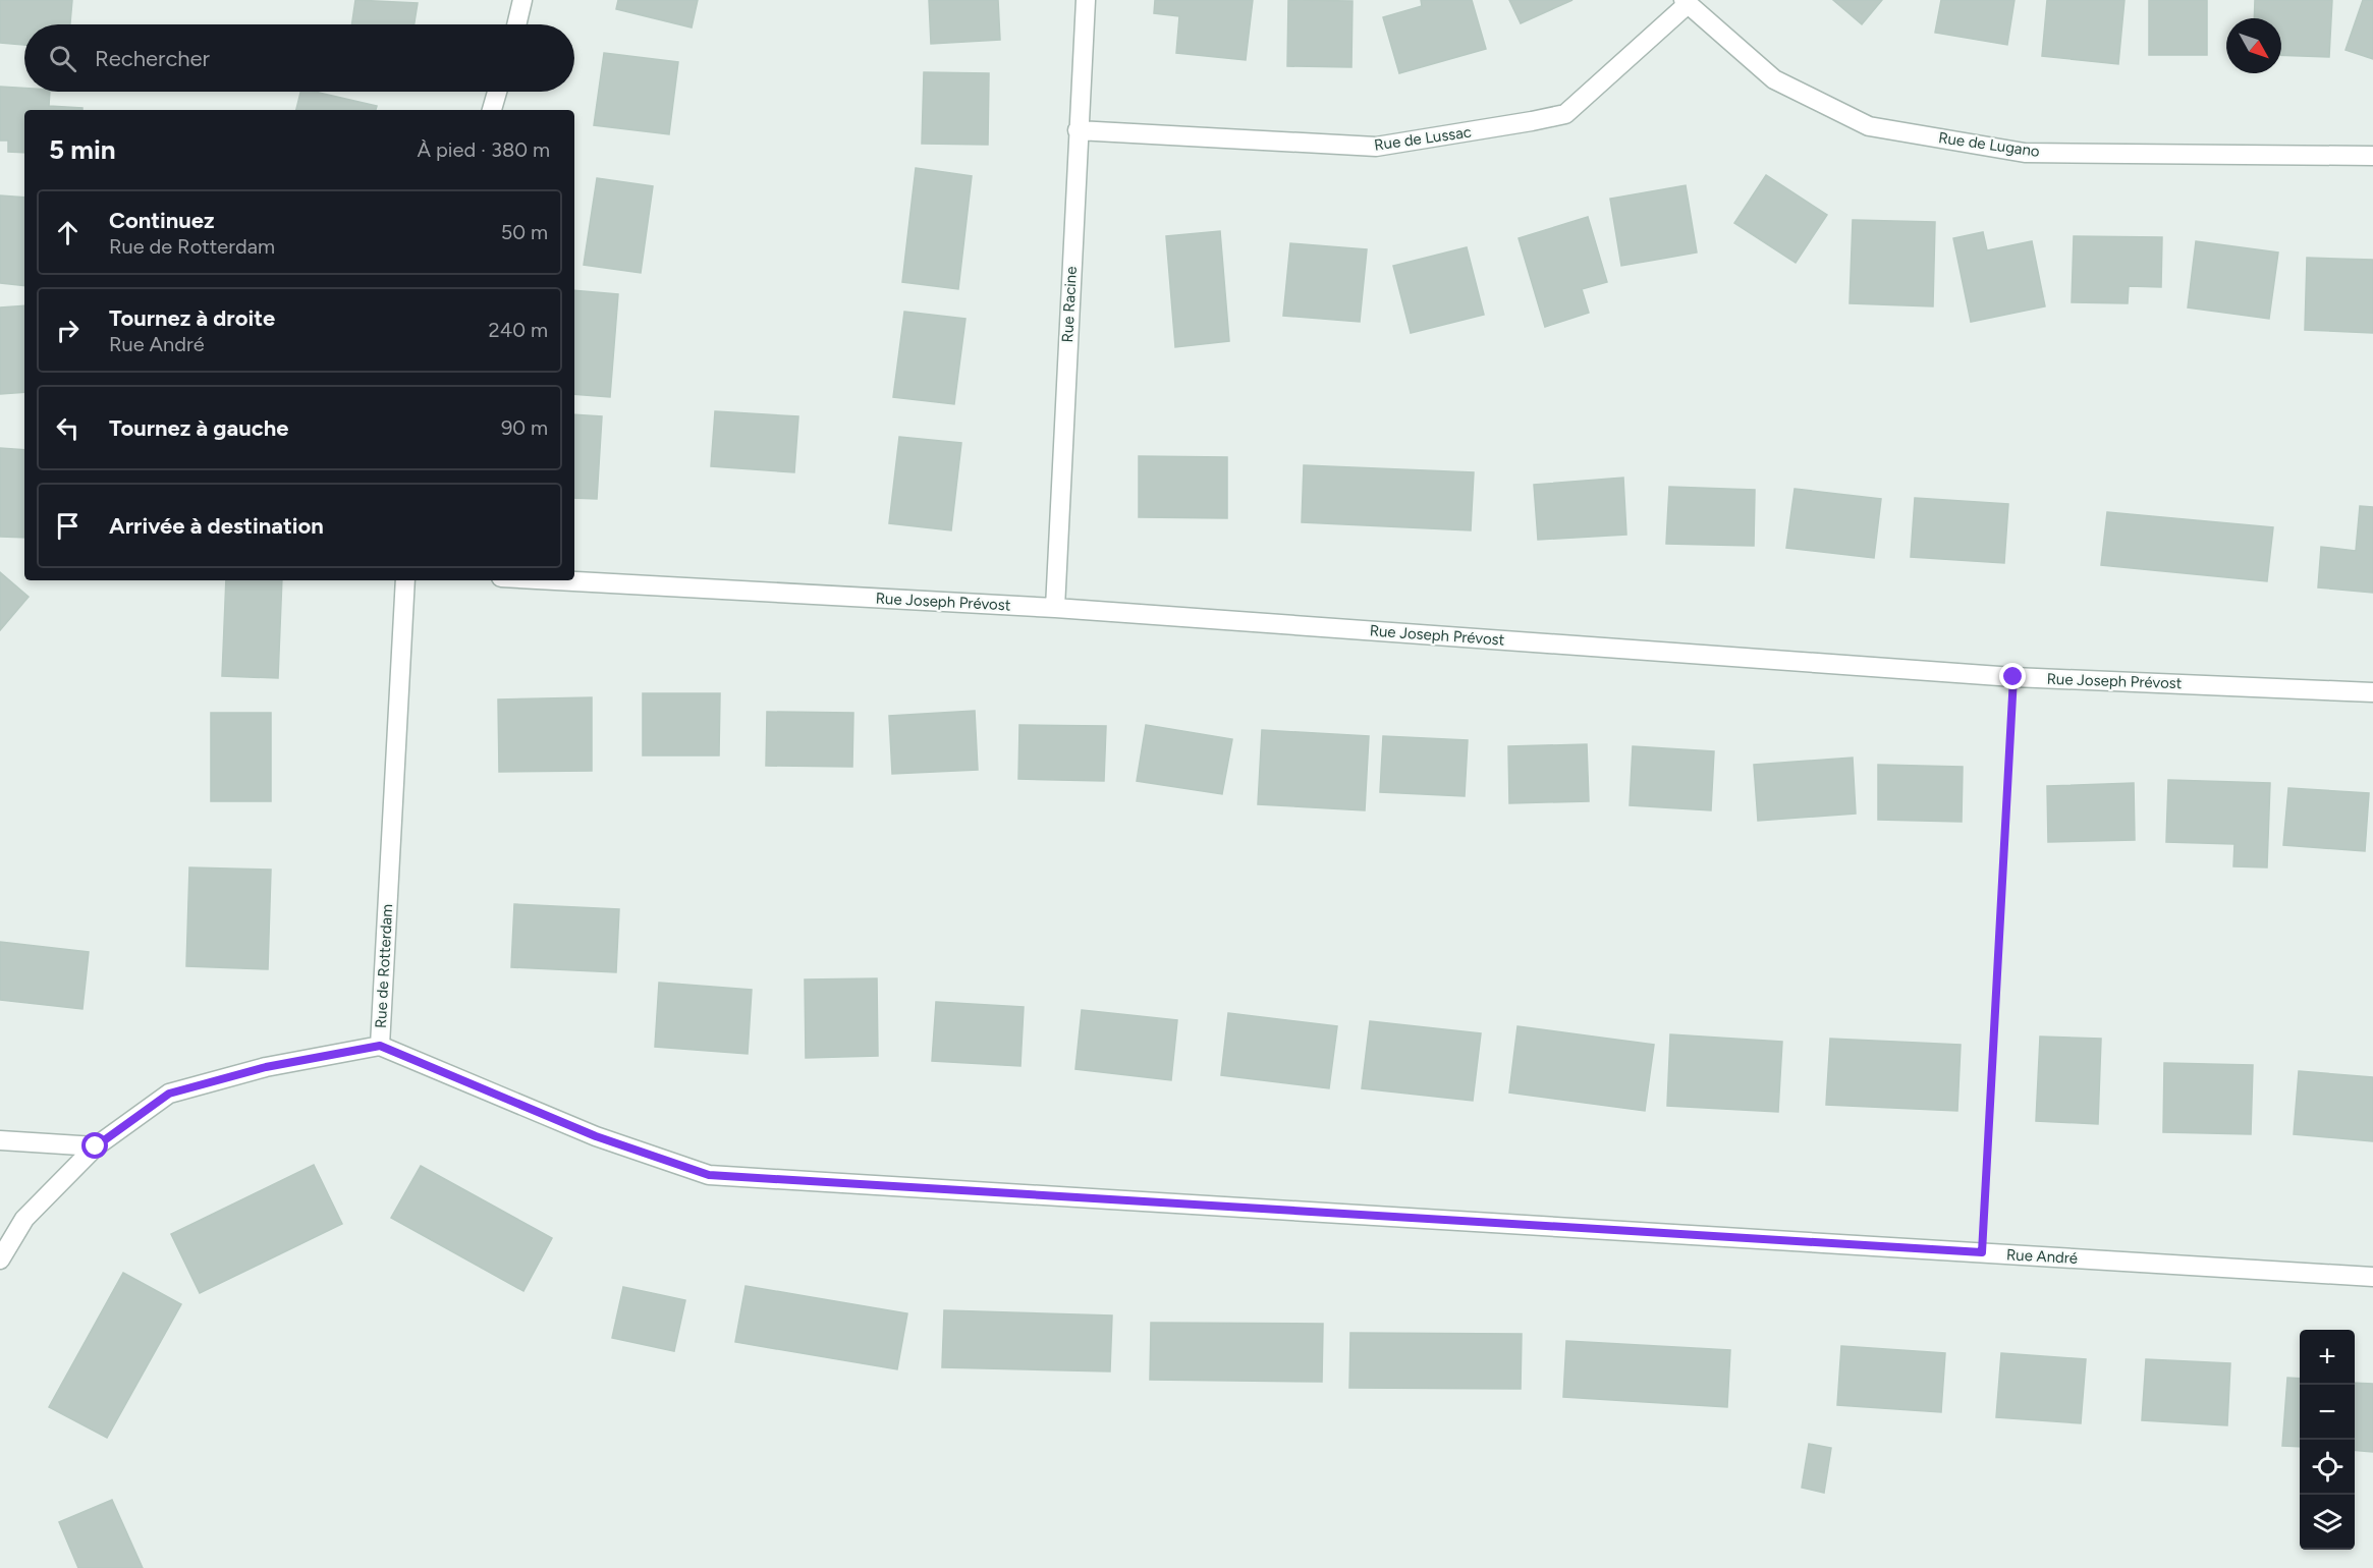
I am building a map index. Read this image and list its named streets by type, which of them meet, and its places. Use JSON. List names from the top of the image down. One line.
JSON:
{"streets":{"street":["Rue de Lussac","Rue de Lugano","Rue Racine","Rue Joseph Prévost","Rue de Rotterdam","Rue André"]},"crossings":[["Rue de Lussac","Rue de Lugano"],["Rue de Lussac","Rue Racine"],["Rue Racine","Rue Joseph Prévost"],["Rue de Rotterdam","Rue André"]],"north":"bottom right","page":{"search":"Rechercher","heading":["5 min","À pied · 380 m"],"list":[["Continuez","Rue de Rotterdam","50 m"],["Tournez à droite","Rue André","240 m"],["Tournez à gauche","90 m"],"Arrivée à destination"],"map_buttons":["+","−"]}}
